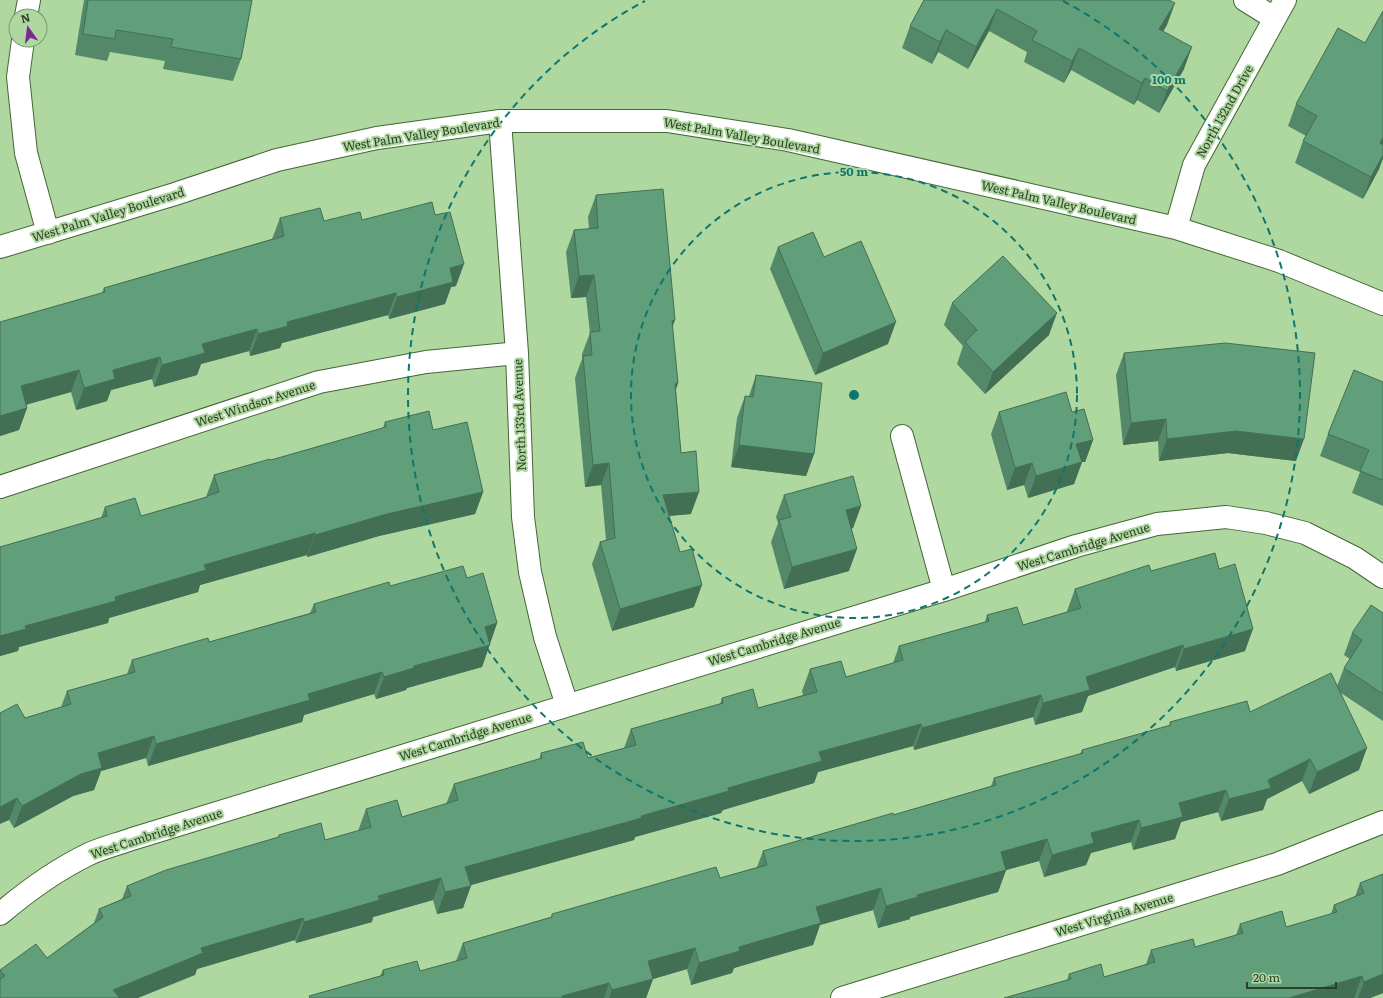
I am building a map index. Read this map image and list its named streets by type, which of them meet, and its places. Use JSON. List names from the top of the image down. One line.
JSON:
{"streets":{"street":["North 132nd Drive","West Palm Valley Boulevard","West Windsor Avenue","North 133rd Avenue","West Cambridge Avenue","West Virginia Avenue"]},"crossings":[["North 132nd Drive","West Palm Valley Boulevard"],["West Palm Valley Boulevard","North 133rd Avenue"],["West Windsor Avenue","North 133rd Avenue"],["North 133rd Avenue","West Cambridge Avenue"]],"scale_bar":"20 m","north":"top","rings":["100 m","50 m"]}
